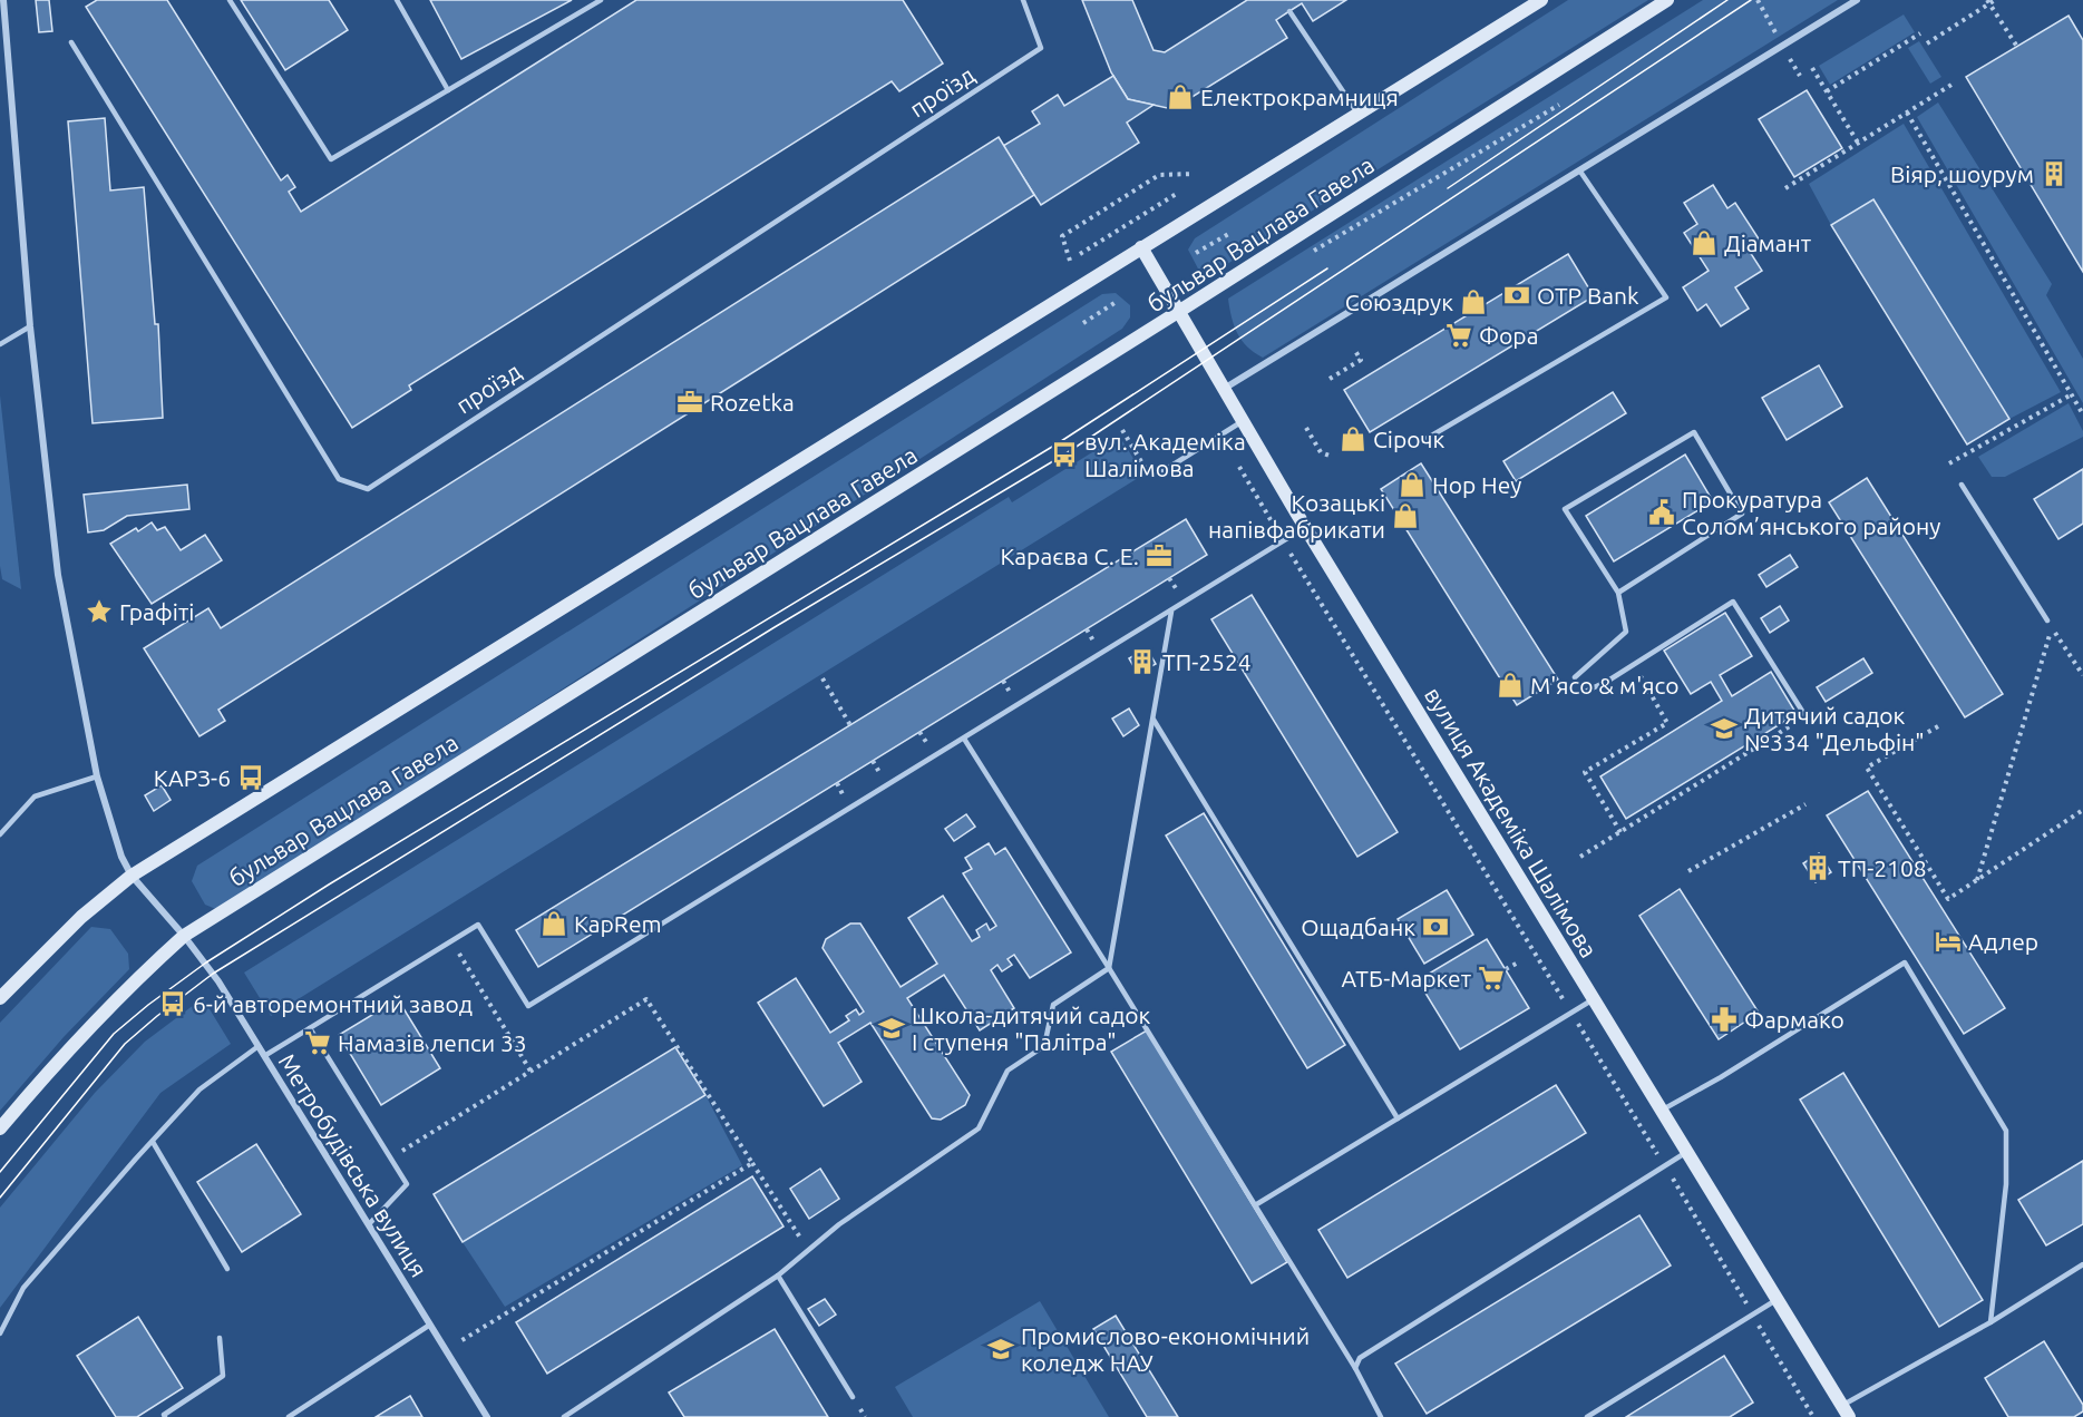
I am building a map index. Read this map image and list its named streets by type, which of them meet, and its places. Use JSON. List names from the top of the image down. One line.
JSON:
{"streets":{"main road":["бульвар Вацлава Гавела","вулиця Академіка Шалімова"],"street":["Метробудівська вулиця"],"lane":["проїзд"]},"crossings":[["бульвар Вацлава Гавела","вулиця Академіка Шалімова"],["бульвар Вацлава Гавела","Метробудівська вулиця"]],"places":{"shop":["Електрокрамниця","Діамант","Союздрук","Сірочк","Hop Hey","Козацькі напівфабрикати","М'ясо & м'ясо","KapRem"],"building":["Віяр, шоурум","ТП-2524","ТП-2108"],"bank":["OTP Bank","Ощадбанк"],"supermarket":["Фора","АТБ-Маркет","Намазів лепси 33"],"office":["Rozetka","Караєва С. Е."],"bus stop":["вул. Академіка Шалімова","КАРЗ-6","6-й авторемонтний завод"],"public building":["Прокуратура Солом’янського району"],"place":["Графіті"],"school or university":["Дитячий садок №334 \"Дельфін\"","Школа-дитячий садок І ступеня \"Палітра\"","Промислово-економічний коледж НАУ"],"hotel":["Адлер"],"pharmacy":["Фармако"]}}
